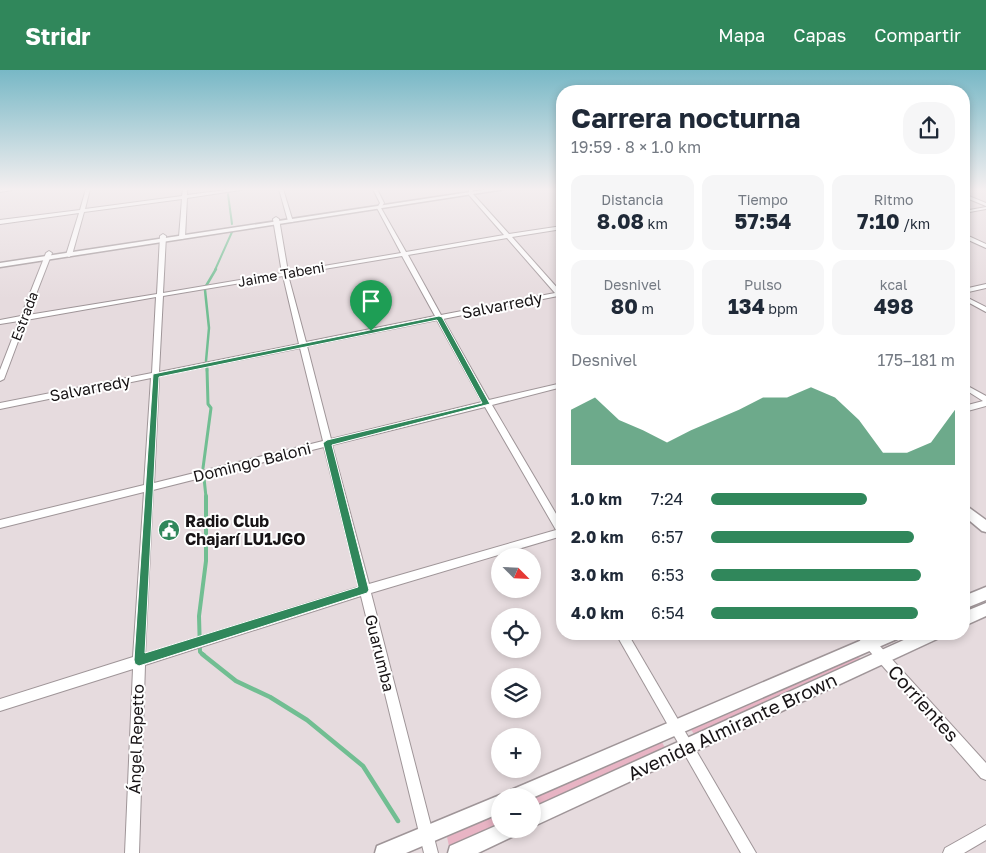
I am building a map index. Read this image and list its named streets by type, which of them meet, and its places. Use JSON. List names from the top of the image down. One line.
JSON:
{"streets":{"main road":["Avenida Almirante Brown"],"street":["Jaime Tabeni","Salvarredy","Estrada","Domingo Baloni","Guarumba","Corrientes","Ángel Repetto"]},"crossings":[["Jaime Tabeni","Estrada"],["Jaime Tabeni","Guarumba"],["Jaime Tabeni","Ángel Repetto"],["Salvarredy","Guarumba"],["Salvarredy","Ángel Repetto"],["Domingo Baloni","Guarumba"],["Domingo Baloni","Ángel Repetto"],["Corrientes","Avenida Almirante Brown"]],"places":{"public building":["Radio Club Chajarí LU1JGO"]},"north":"bottom right","page":{"header":"Stridr","nav":["Mapa","Capas","Compartir"],"heading":["Carrera nocturna","19:59 · 8 × 1.0 km"],"stats":[["Distancia","8.08 km"],["Tiempo","57:54"],["Ritmo","7:10 /km"],["Desnivel","80 m"],["Pulso","134 bpm"],["kcal","498"]],"chart":["Desnivel","175–181 m"],"list":[{"name":"1.0 km","note":"7:24"},{"name":"2.0 km","note":"6:57"},{"name":"3.0 km","note":"6:53"},{"name":"4.0 km","note":"6:54"}],"map_buttons":["+","−"]}}
